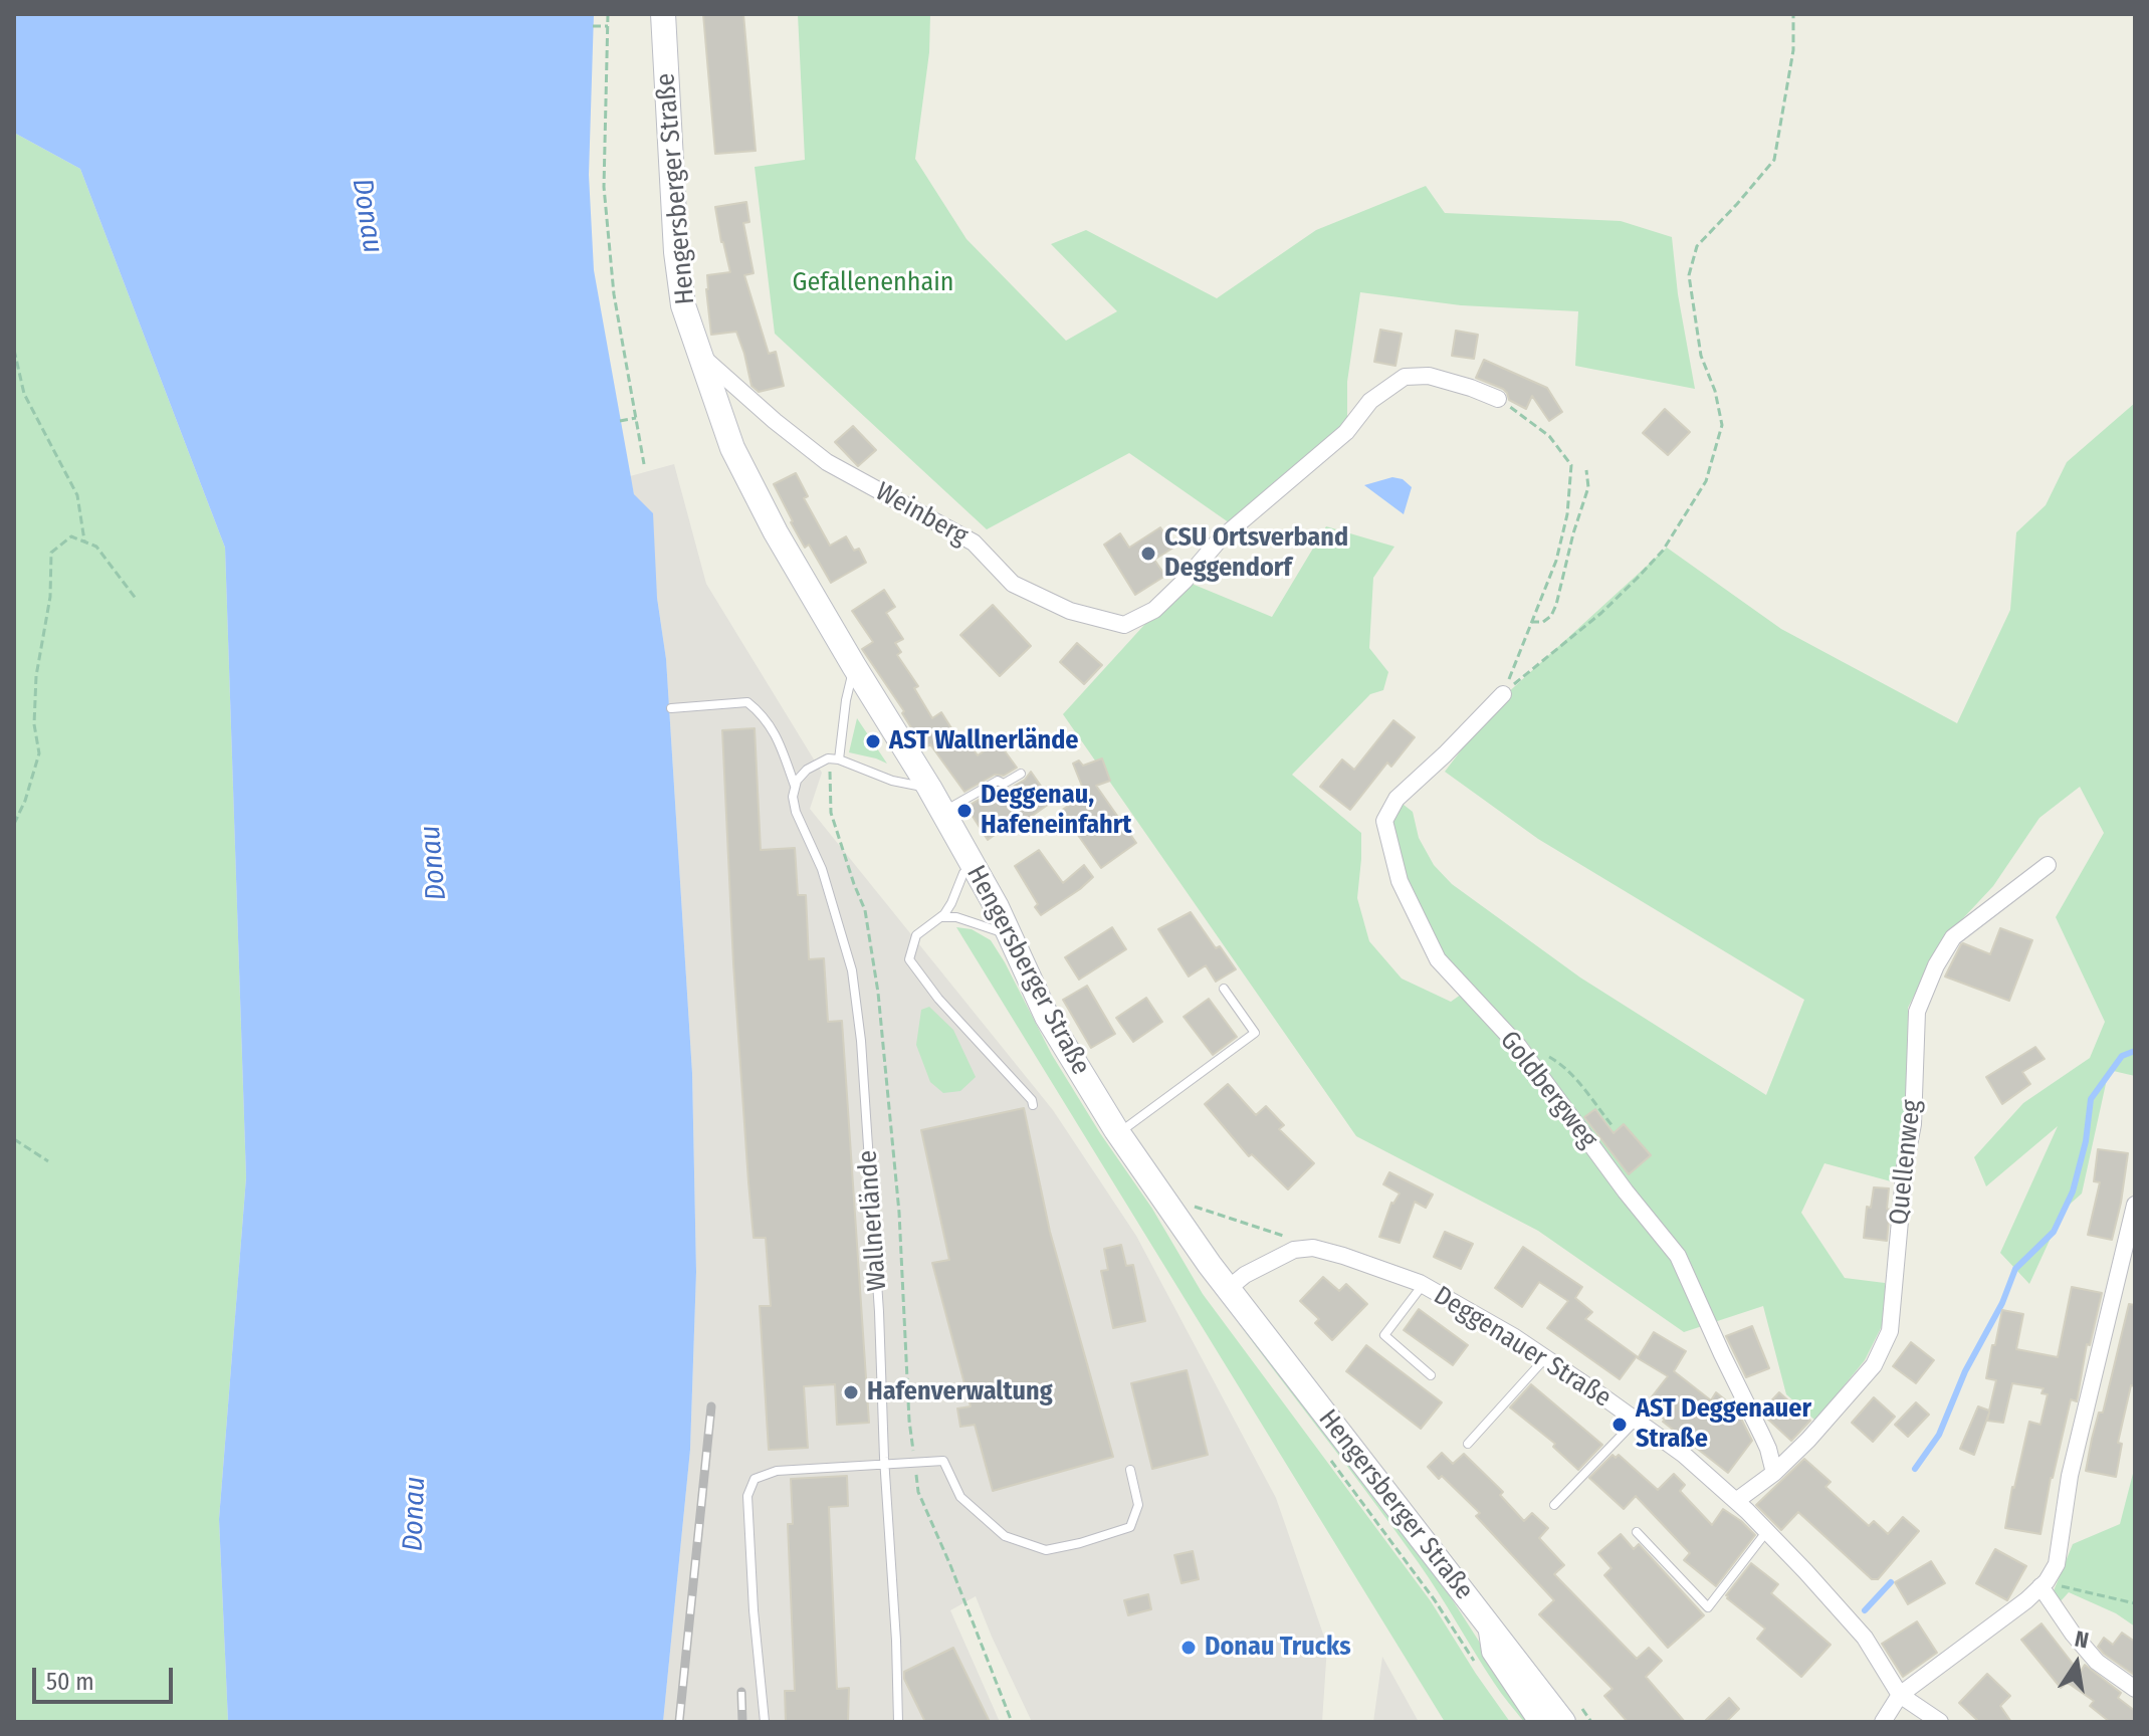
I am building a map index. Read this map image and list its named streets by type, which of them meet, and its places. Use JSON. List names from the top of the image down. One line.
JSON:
{"streets":{"main road":["Hengersberger Straße"],"street":["Weinberg","Goldbergweg","Quellenweg","Deggenauer Straße"],"lane":["Wallnerlände"]},"crossings":[["Hengersberger Straße","Weinberg"],["Hengersberger Straße","Deggenauer Straße"],["Goldbergweg","Quellenweg"]],"water":["Donau"],"parks":["Gefallenenhain"],"places":["CSU Ortsverband Deggendorf","AST Wallnerlände","Deggenau, Hafeneinfahrt","Hafenverwaltung","AST Deggenauer Straße","Donau Trucks"],"scale_bar":"50 m","north":"top"}
